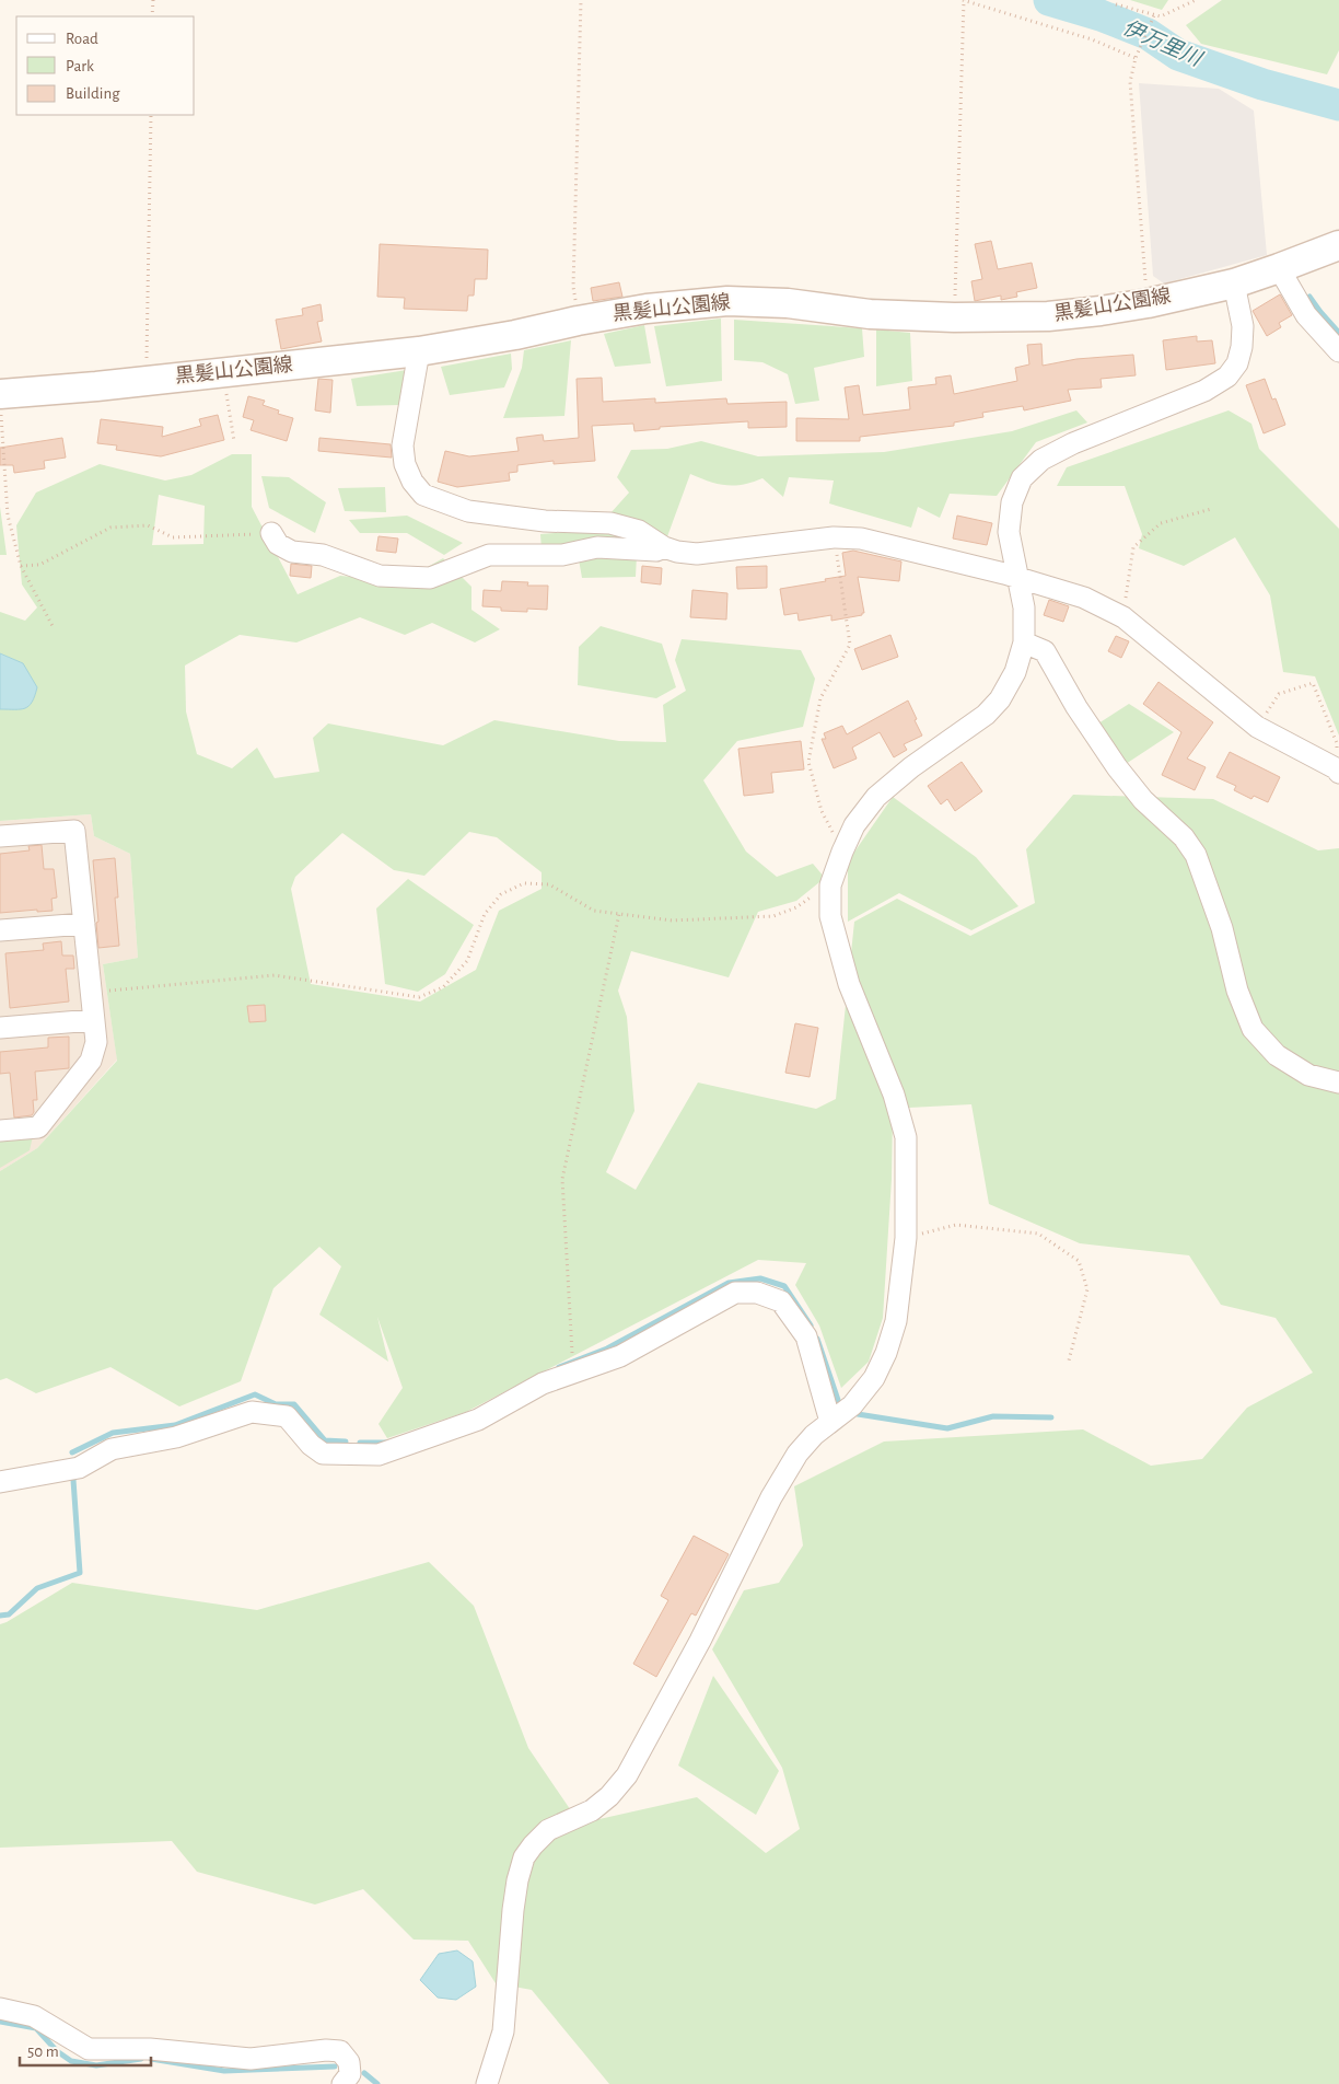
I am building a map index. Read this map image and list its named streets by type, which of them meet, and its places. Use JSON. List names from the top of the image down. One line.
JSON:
{"streets":{"main road":["黒髪山公園線"]},"water":["伊万里川"],"legend":["Road","Park","Building"],"scale_bar":"50 m"}
